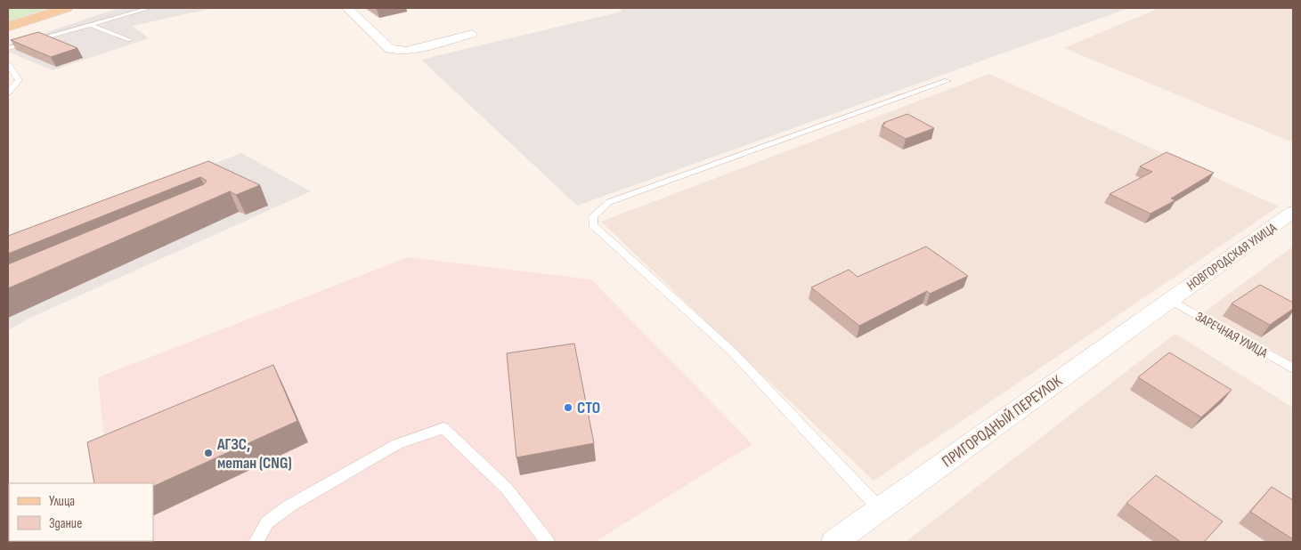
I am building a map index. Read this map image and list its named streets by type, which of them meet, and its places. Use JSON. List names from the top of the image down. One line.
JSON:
{"streets":{"street":["НОВГОРОДСКАЯ УЛИЦА","ПРИГОРОДНЫЙ ПЕРЕУЛОК"],"lane":["ЗАРЕЧНАЯ УЛИЦА"]},"crossings":[["НОВГОРОДСКАЯ УЛИЦА","ЗАРЕЧНАЯ УЛИЦА"],["НОВГОРОДСКАЯ УЛИЦА","ПРИГОРОДНЫЙ ПЕРЕУЛОК"],["ЗАРЕЧНАЯ УЛИЦА","ПРИГОРОДНЫЙ ПЕРЕУЛОК"]],"places":["СТО","АГЗС, метан (CNG)"],"legend":["Улица","Здание"]}
